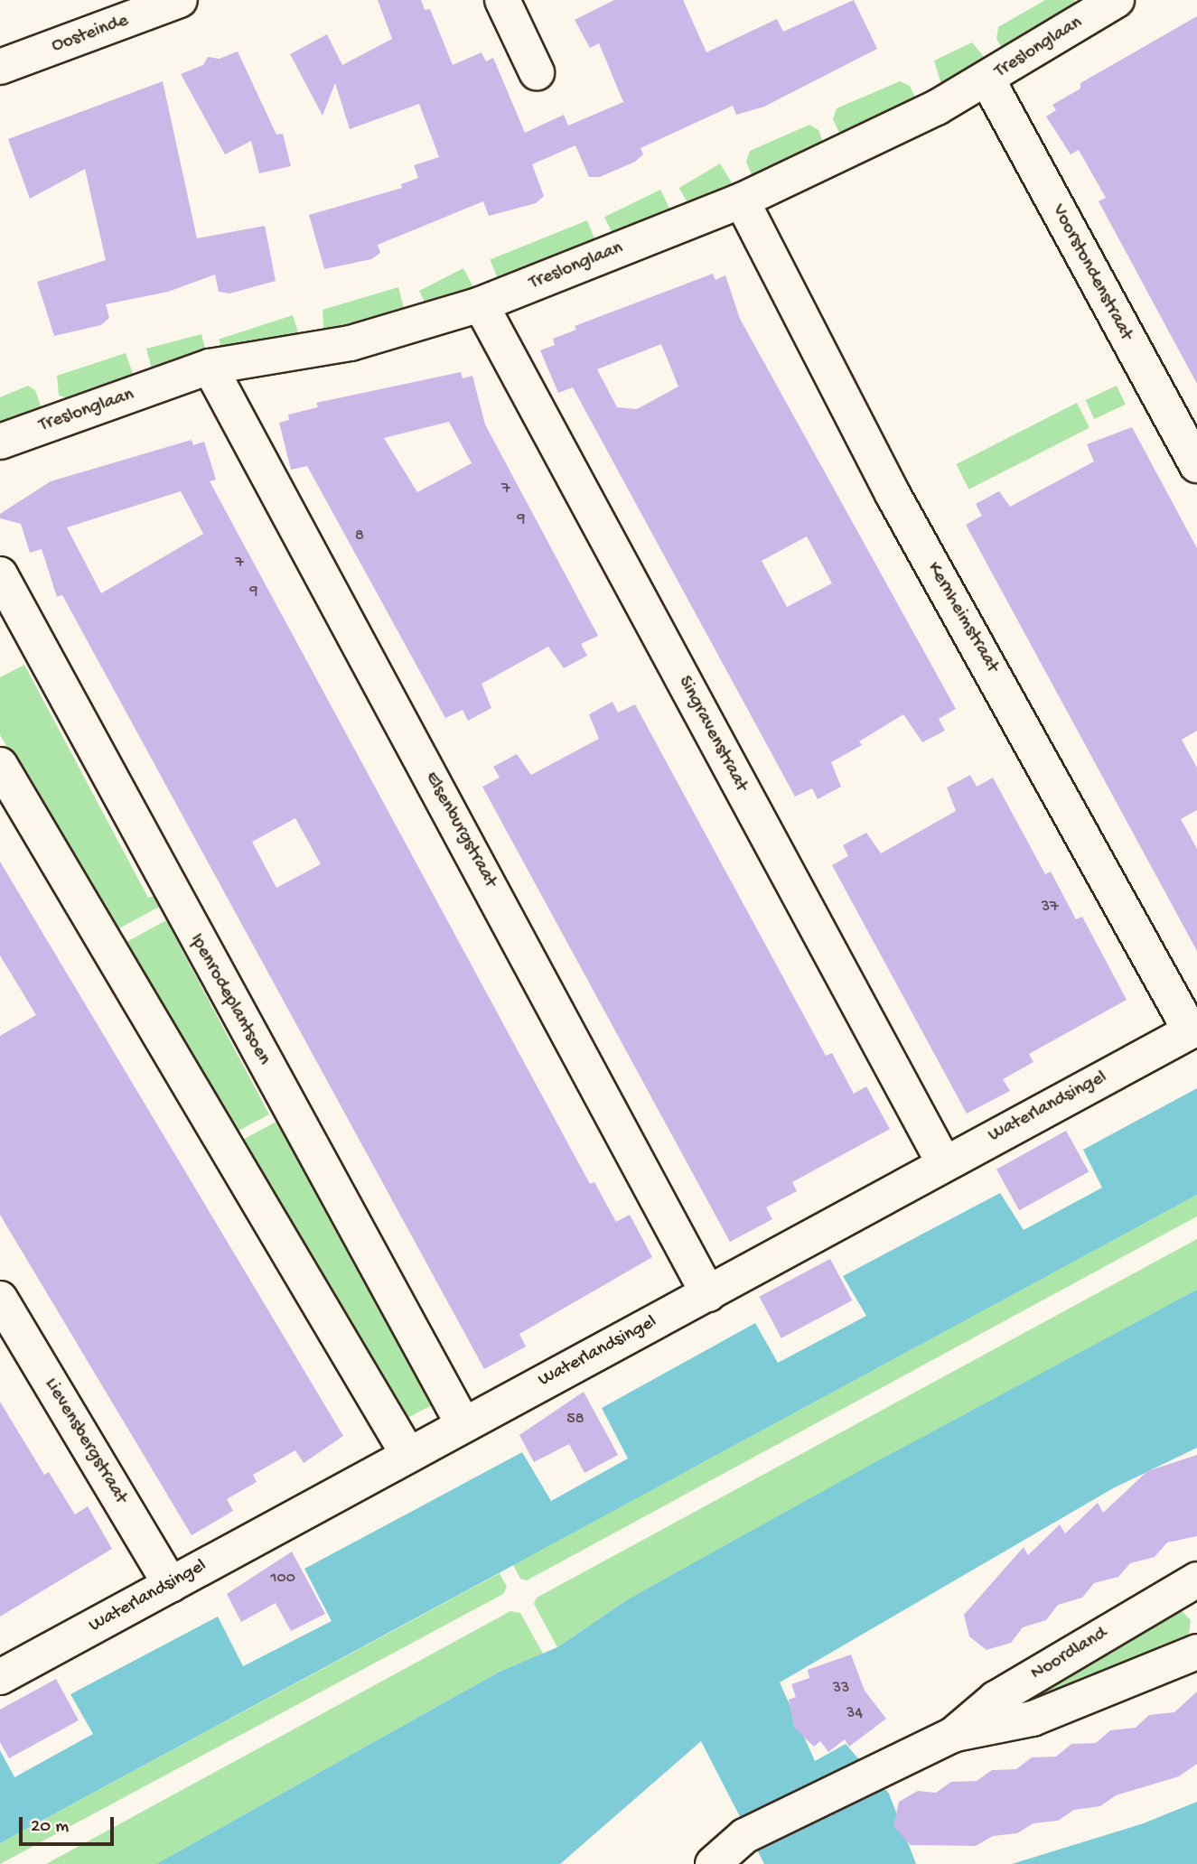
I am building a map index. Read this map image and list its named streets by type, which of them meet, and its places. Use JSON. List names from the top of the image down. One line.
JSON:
{"streets":{"street":["Oosteinde","Treslonglaan","Voorstondenstraat","Kernheimstraat","Singravenstraat","Elsenburgstraat","Ipenrodeplantsoen","Waterlandsingel","Lievensbergstraat","Noordland"]},"crossings":[["Treslonglaan","Voorstondenstraat"],["Treslonglaan","Kernheimstraat"],["Treslonglaan","Singravenstraat"],["Treslonglaan","Elsenburgstraat"],["Kernheimstraat","Waterlandsingel"],["Singravenstraat","Waterlandsingel"],["Elsenburgstraat","Waterlandsingel"],["Ipenrodeplantsoen","Waterlandsingel"],["Waterlandsingel","Lievensbergstraat"]],"house_numbers":["7","9","8","7","9","37","58","100","33","34"],"scale_bar":"20 m"}
